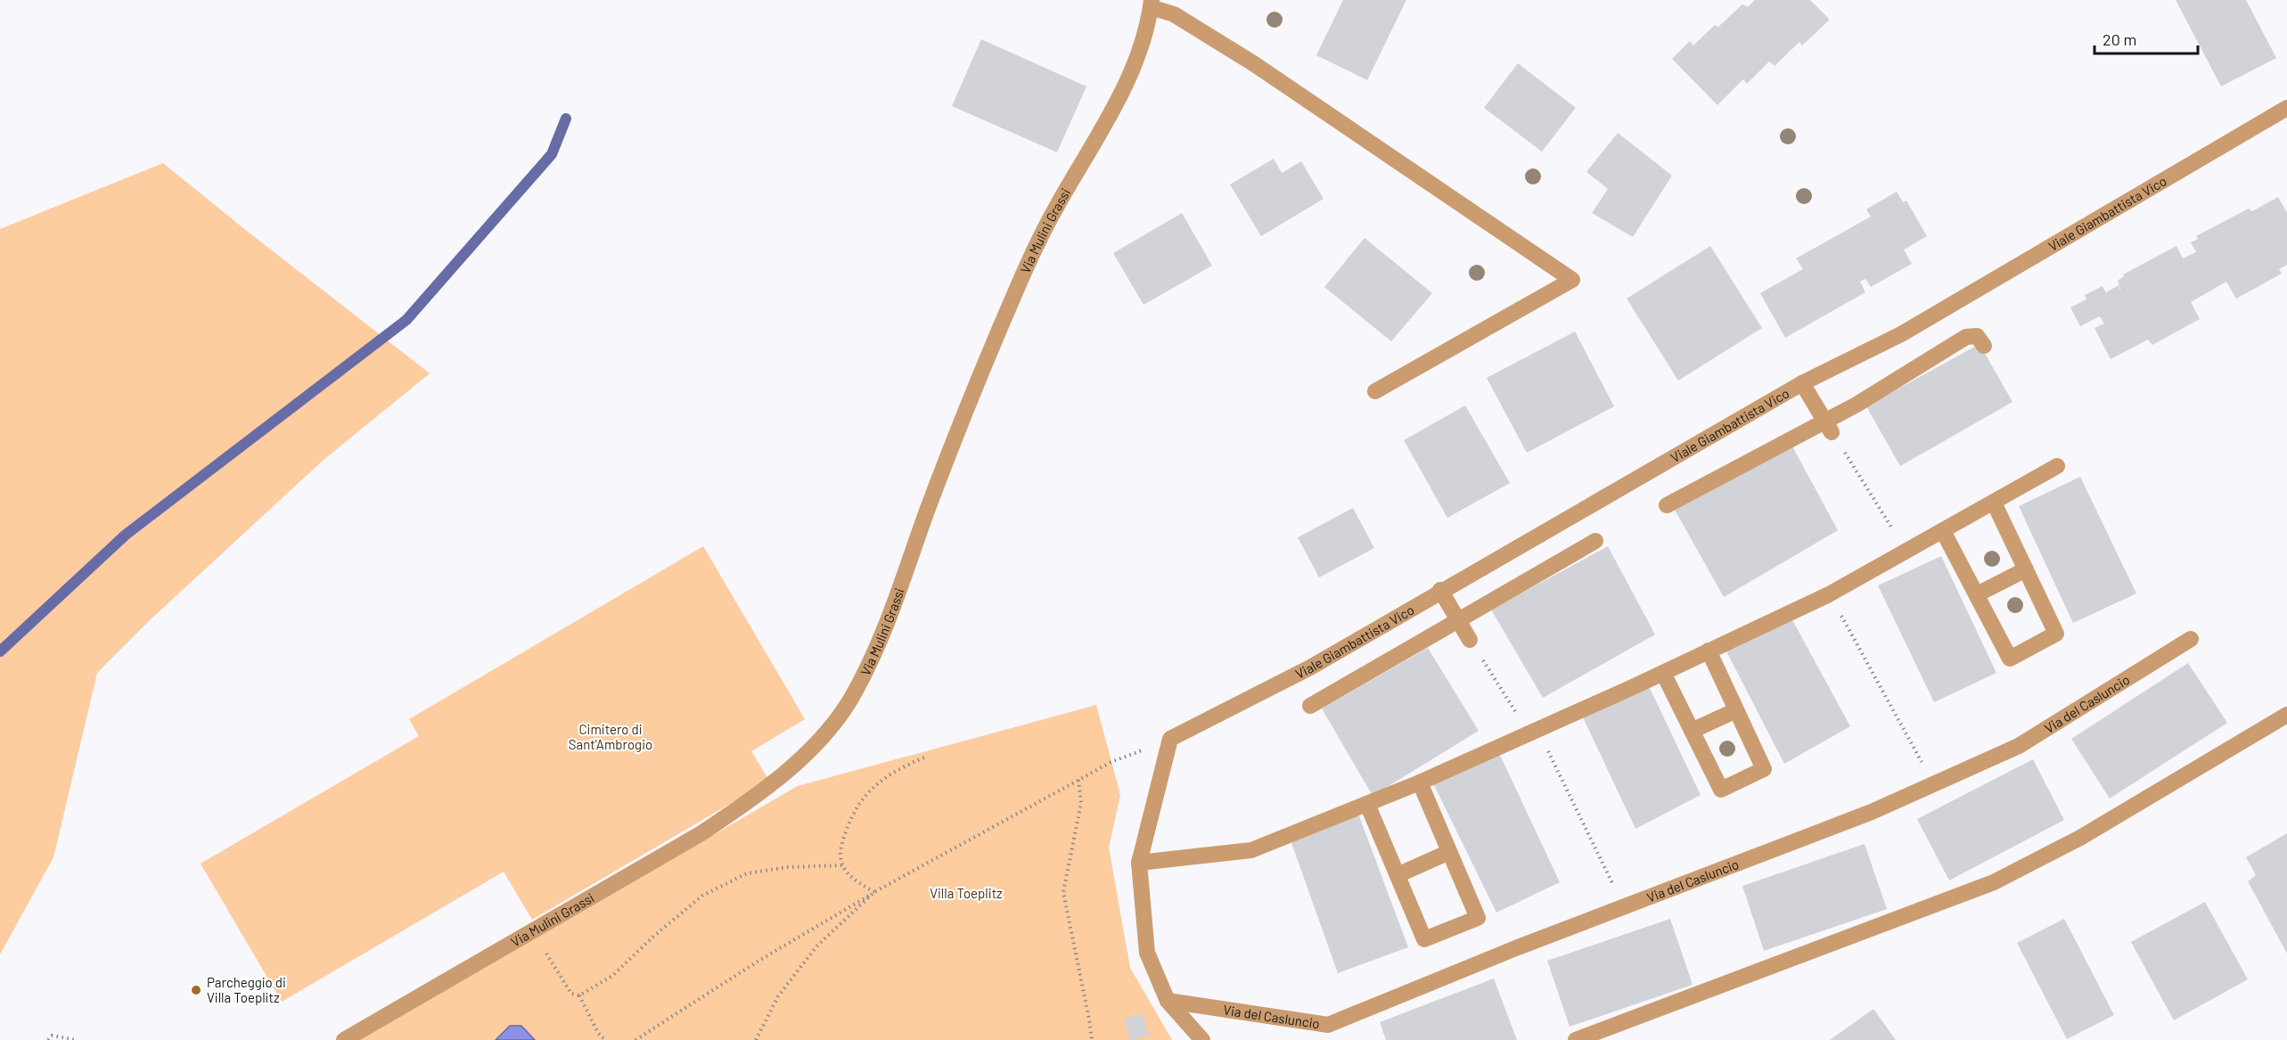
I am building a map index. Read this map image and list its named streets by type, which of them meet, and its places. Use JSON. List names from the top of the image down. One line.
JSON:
{"streets":{"street":["Viale Giambattista Vico","Via Mulini Grassi","Via del Casluncio"]},"parks":["Cimitero di Sant'Ambrogio","Villa Toeplitz"],"places":["Parcheggio di Villa Toeplitz"],"scale_bar":"20 m"}
